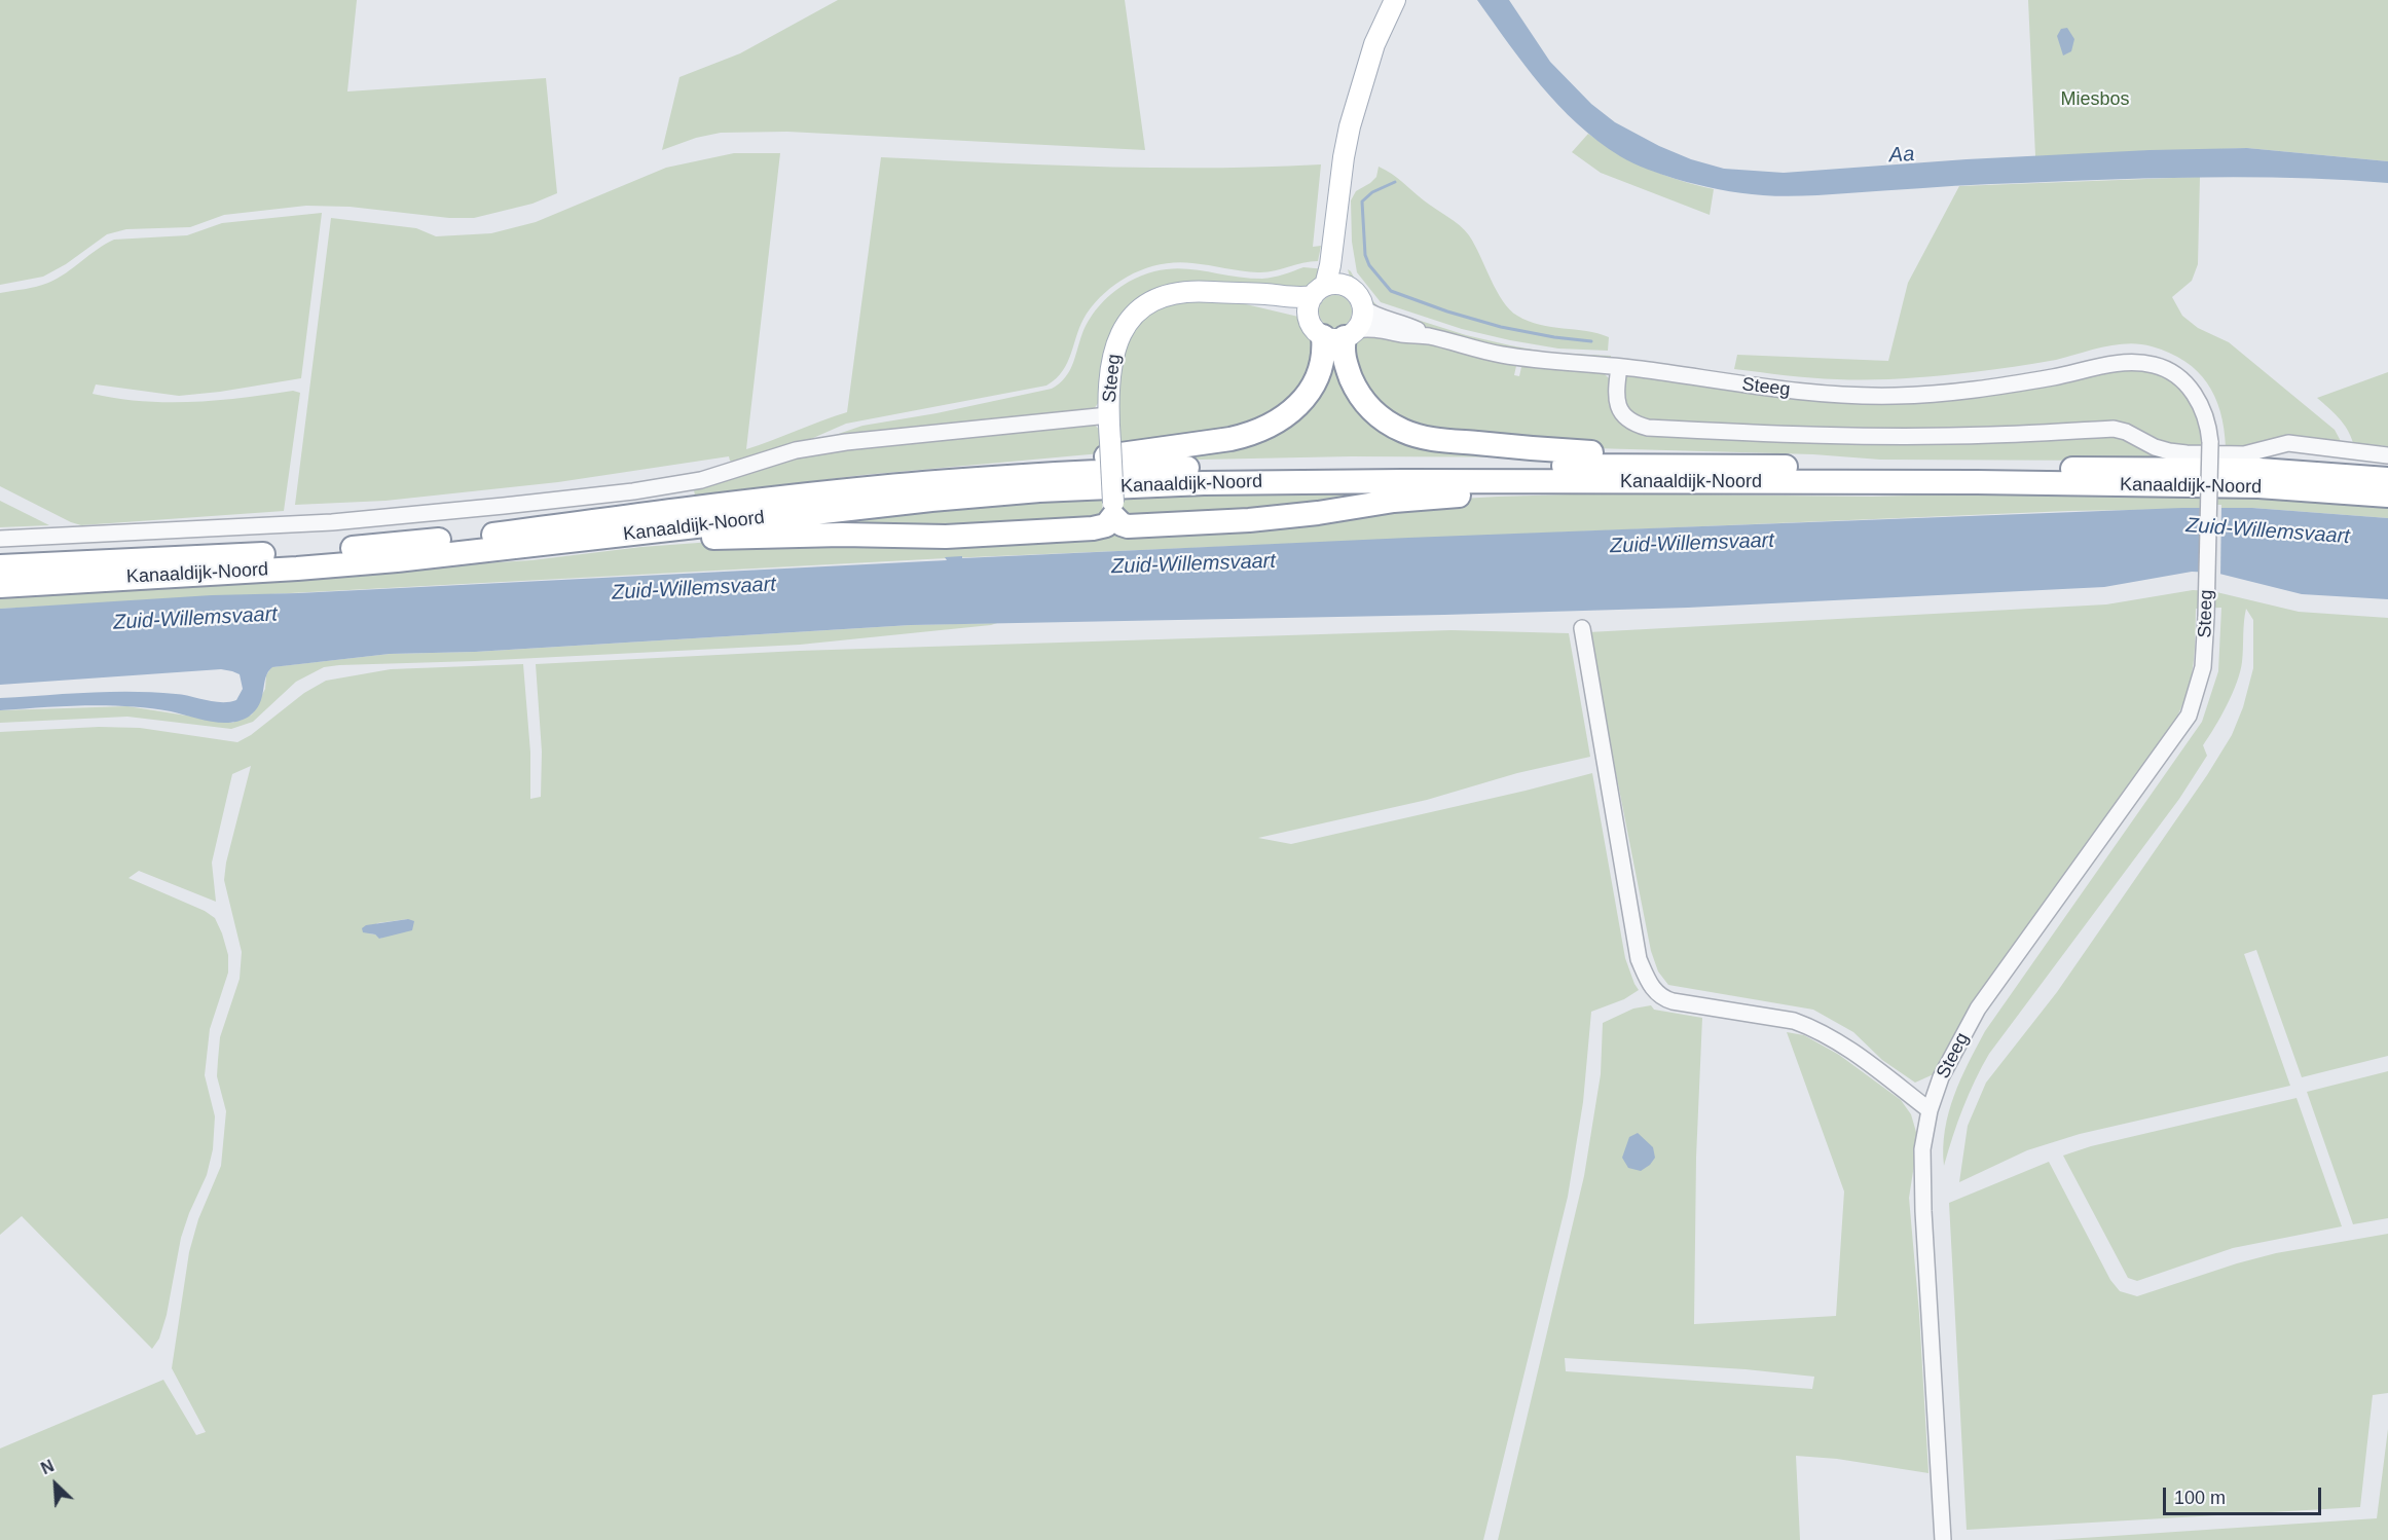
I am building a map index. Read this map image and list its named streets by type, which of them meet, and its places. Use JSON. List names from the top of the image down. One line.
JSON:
{"streets":{"highway":["Kanaaldijk-Noord"],"main road":["Steeg"]},"crossings":[["Steeg","Kanaaldijk-Noord"]],"water":["Aa","Zuid-Willemsvaart"],"parks":["Miesbos"],"scale_bar":"100 m","north":"top left"}
